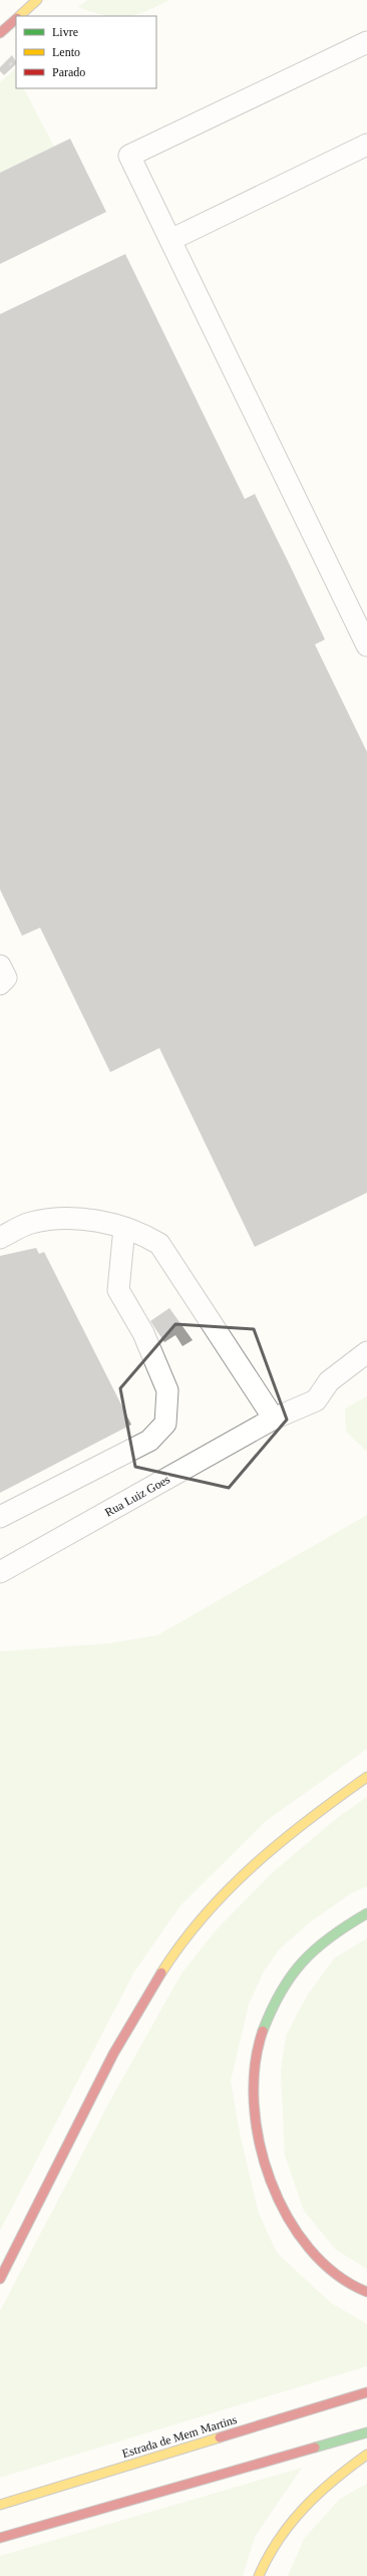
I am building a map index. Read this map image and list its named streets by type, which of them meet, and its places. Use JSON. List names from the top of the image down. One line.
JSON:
{"streets":{"main road":["Estrada de Mem Martins"],"lane":["Rua Luiz Goes"]},"legend":["Livre","Lento","Parado"]}
